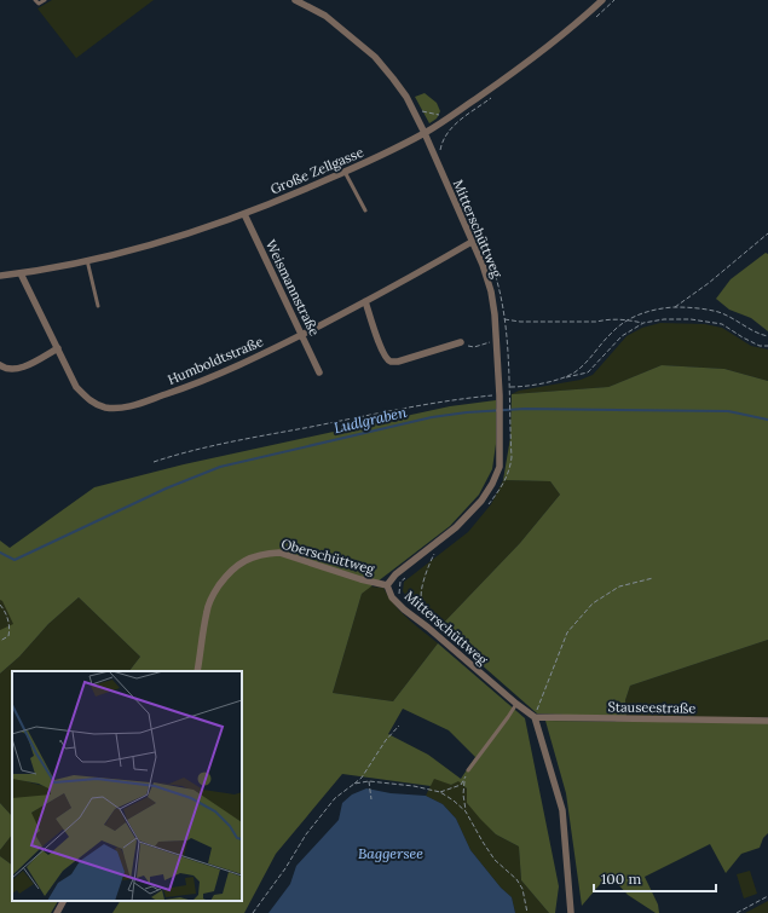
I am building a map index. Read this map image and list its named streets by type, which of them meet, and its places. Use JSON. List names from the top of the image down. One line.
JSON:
{"streets":{"street":["Große Zellgasse","Mitterschüttweg","Weismannstraße","Humboldtstraße","Oberschüttweg","Stauseestraße"]},"crossings":[["Große Zellgasse","Mitterschüttweg"],["Große Zellgasse","Weismannstraße"],["Große Zellgasse","Humboldtstraße"],["Mitterschüttweg","Humboldtstraße"],["Mitterschüttweg","Oberschüttweg"],["Mitterschüttweg","Stauseestraße"],["Weismannstraße","Humboldtstraße"]],"water":["Ludlgraben","Baggersee"],"scale_bar":"100 m"}
